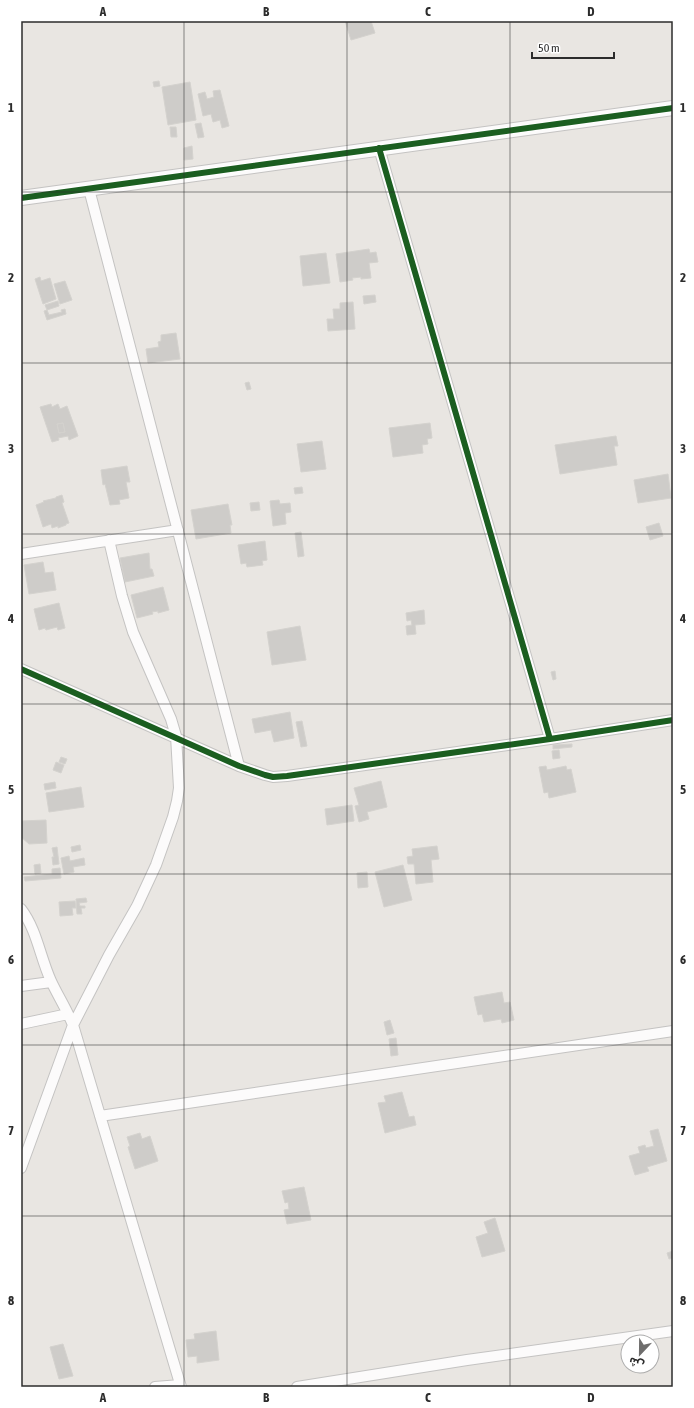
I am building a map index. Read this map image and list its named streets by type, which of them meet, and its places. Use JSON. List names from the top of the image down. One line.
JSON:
{"scale_bar":"50 m","north":"bottom","grid":{"columns":["A","B","C","D"],"rows":["1","2","3","4","5","6","7","8"]}}
